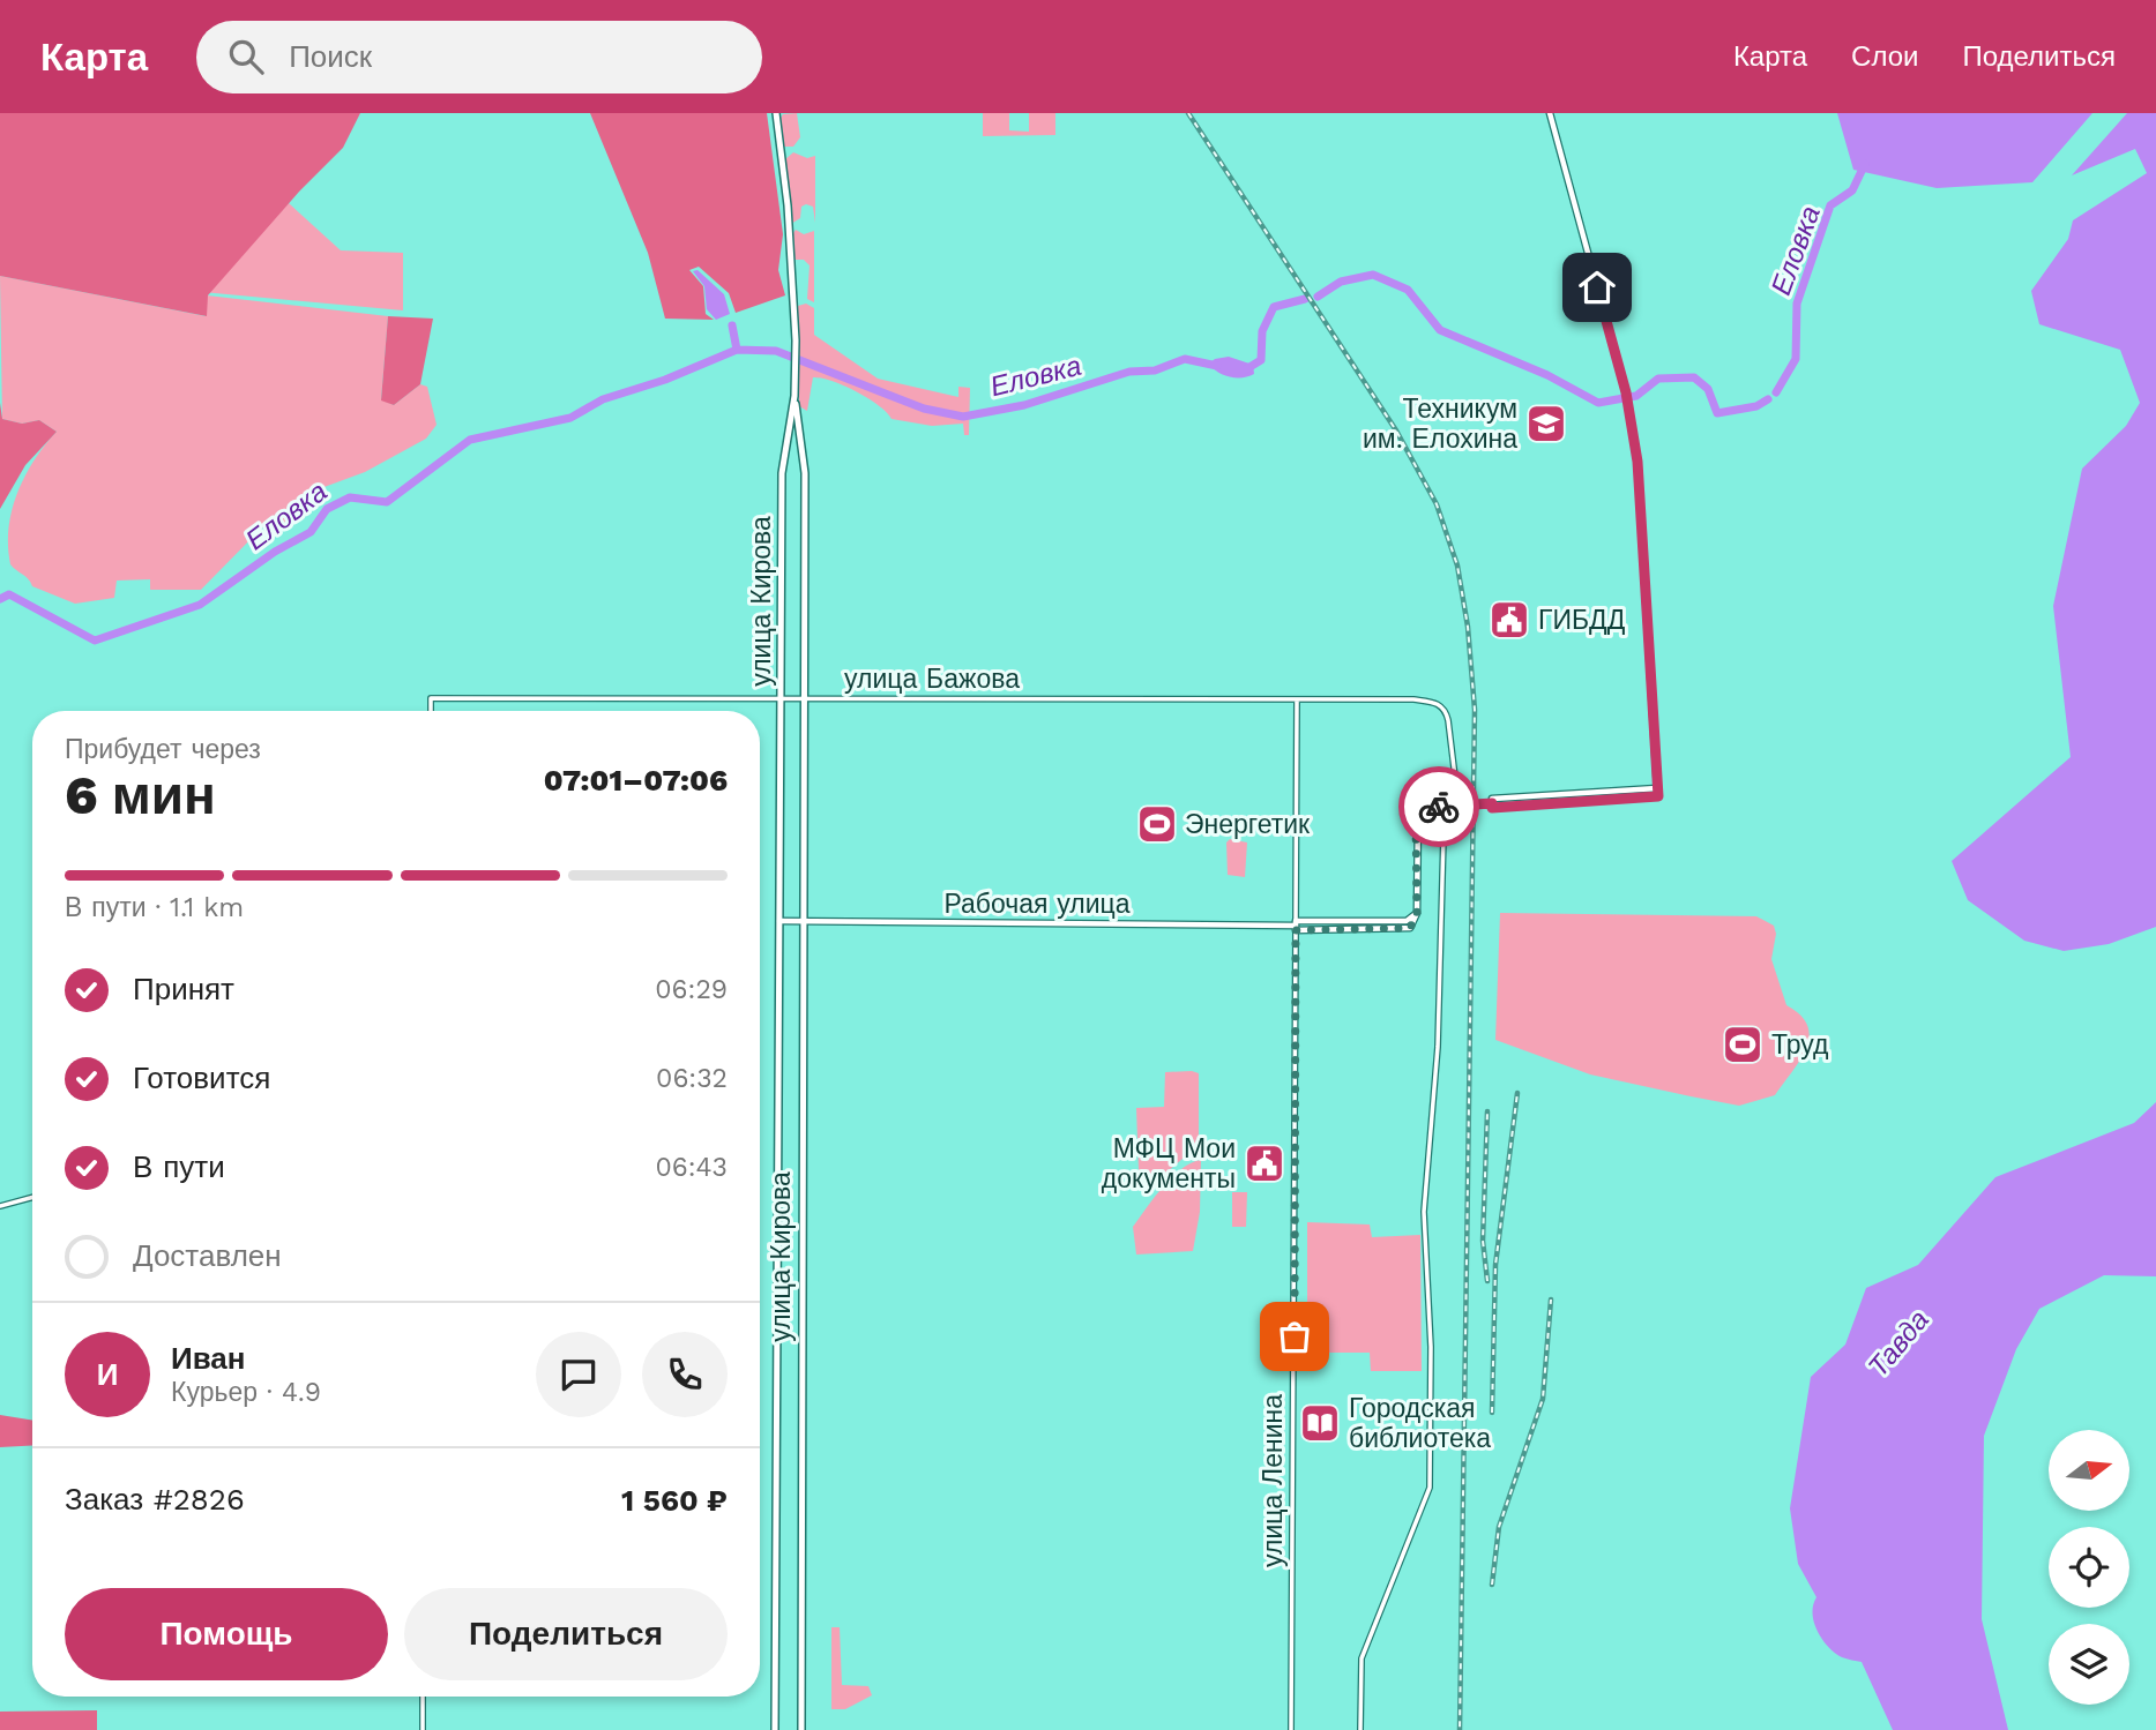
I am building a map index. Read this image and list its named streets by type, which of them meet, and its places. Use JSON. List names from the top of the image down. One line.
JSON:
{"streets":{"main road":["улица Кирова","Рабочая улица"],"street":["улица Бажова","улица Ленина"]},"crossings":[["улица Кирова","улица Бажова"],["улица Кирова","Рабочая улица"],["улица Бажова","улица Ленина"],["Рабочая улица","улица Ленина"]],"water":["Еловка","Тавда"],"places":{"school or university":["Техникум им. Елохина"],"public building":["ГИБДД","МФЦ Мои документы"],"sports":["Энергетик","Труд"],"library":["Городская библиотека"]},"north":"right","page":{"header":"Карта","search":"Поиск","nav":["Карта","Слои","Поделиться"],"heading":["6 мин","Прибудет через","07:01–07:06"],"panel":["Иван","Курьер · 4.9","Заказ #2826","1 560 ₽"],"bar":"В пути · 1.1 km","list":[["Принят","06:29"],["Готовится","06:32"],["В пути","06:43"],"Доставлен"],"round":"И","buttons":["Помощь","Поделиться"]}}
